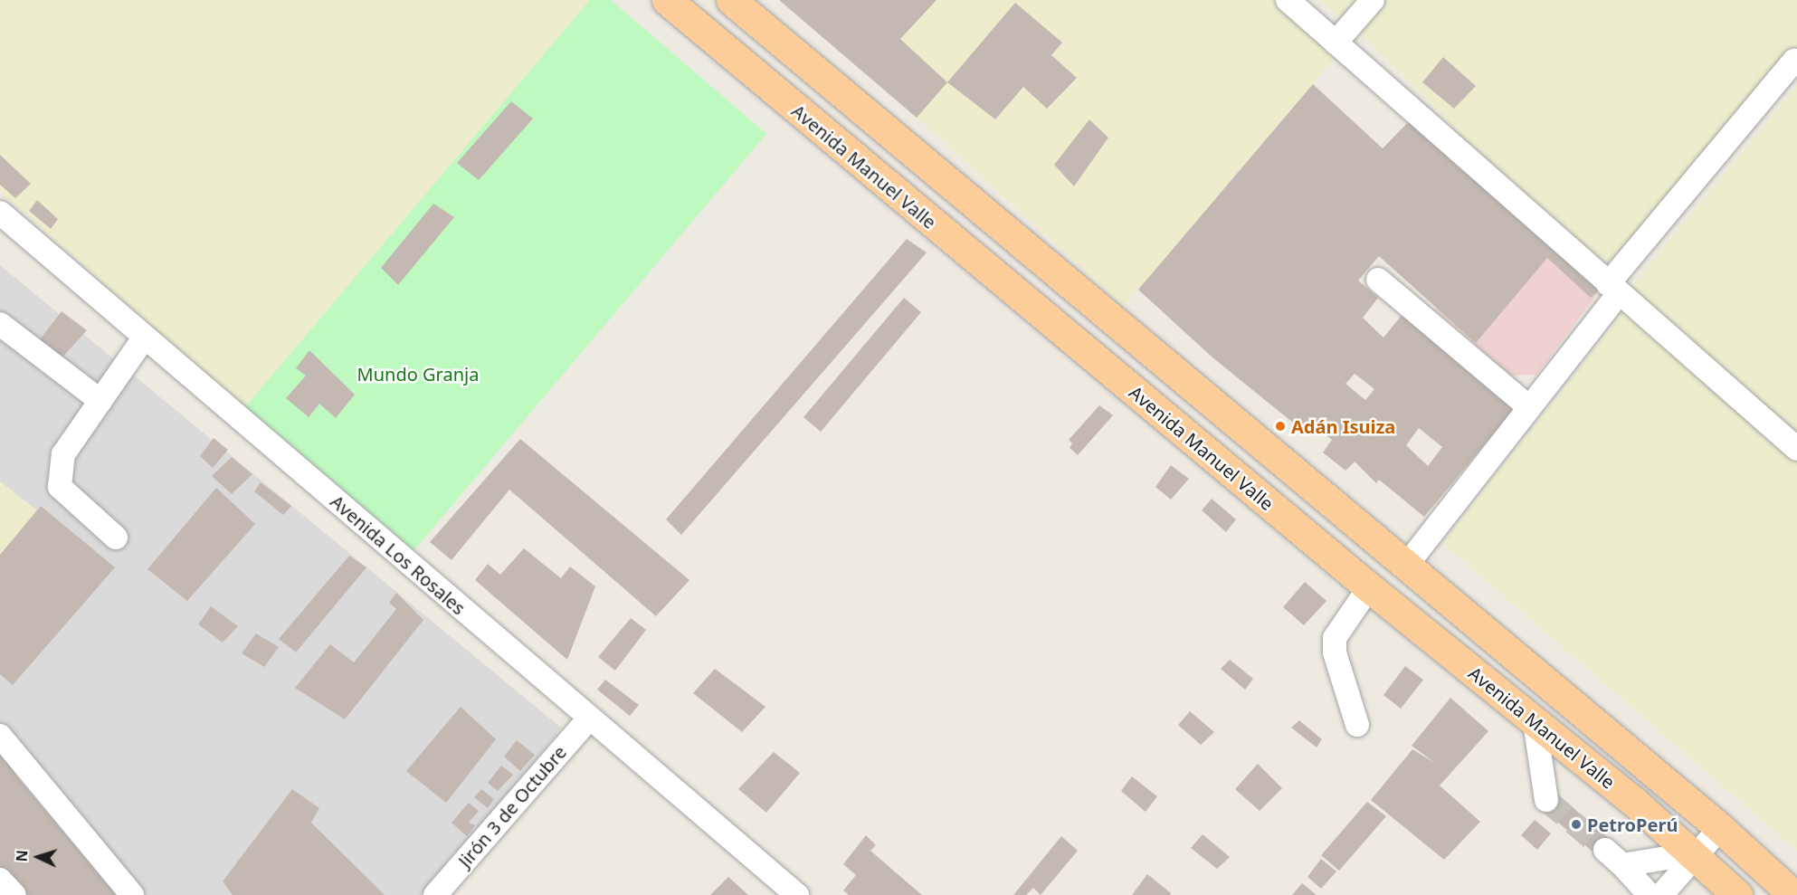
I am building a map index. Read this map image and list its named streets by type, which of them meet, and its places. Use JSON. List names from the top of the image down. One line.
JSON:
{"streets":{"main road":["Avenida Manuel Valle"],"street":["Avenida Los Rosales","Jirón 3 de Octubre"]},"crossings":[["Avenida Los Rosales","Jirón 3 de Octubre"]],"parks":["Mundo Granja"],"places":["Adán Isuiza","PetroPerú"],"north":"left"}
